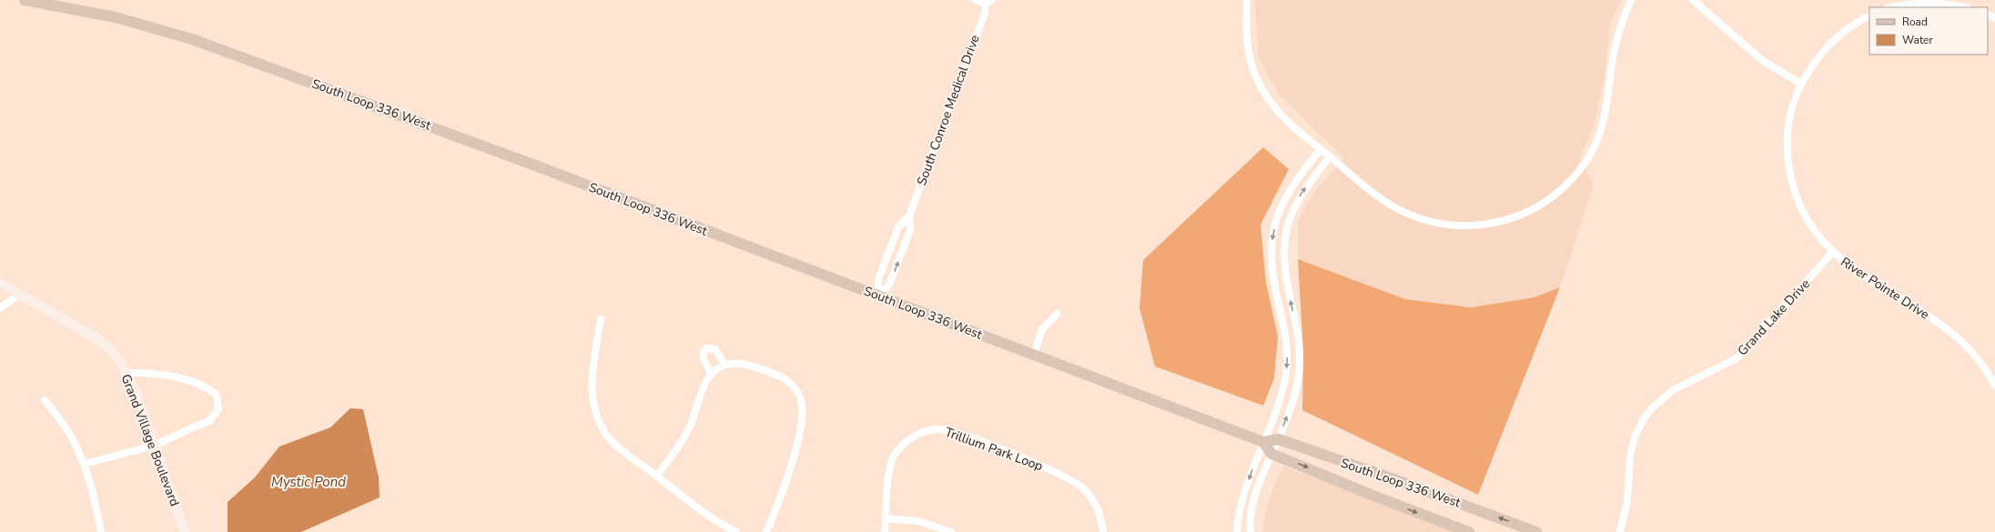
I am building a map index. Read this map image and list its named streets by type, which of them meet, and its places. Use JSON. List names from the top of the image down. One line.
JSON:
{"streets":{"main road":["South Loop 336 West"],"street":["South Conroe Medical Drive","River Pointe Drive","Grand Lake Drive","Grand Village Boulevard","Trillium Park Loop"]},"crossings":[["South Loop 336 West","South Conroe Medical Drive"],["River Pointe Drive","Grand Lake Drive"]],"water":["Mystic Pond"],"legend":["Road","Water"]}
